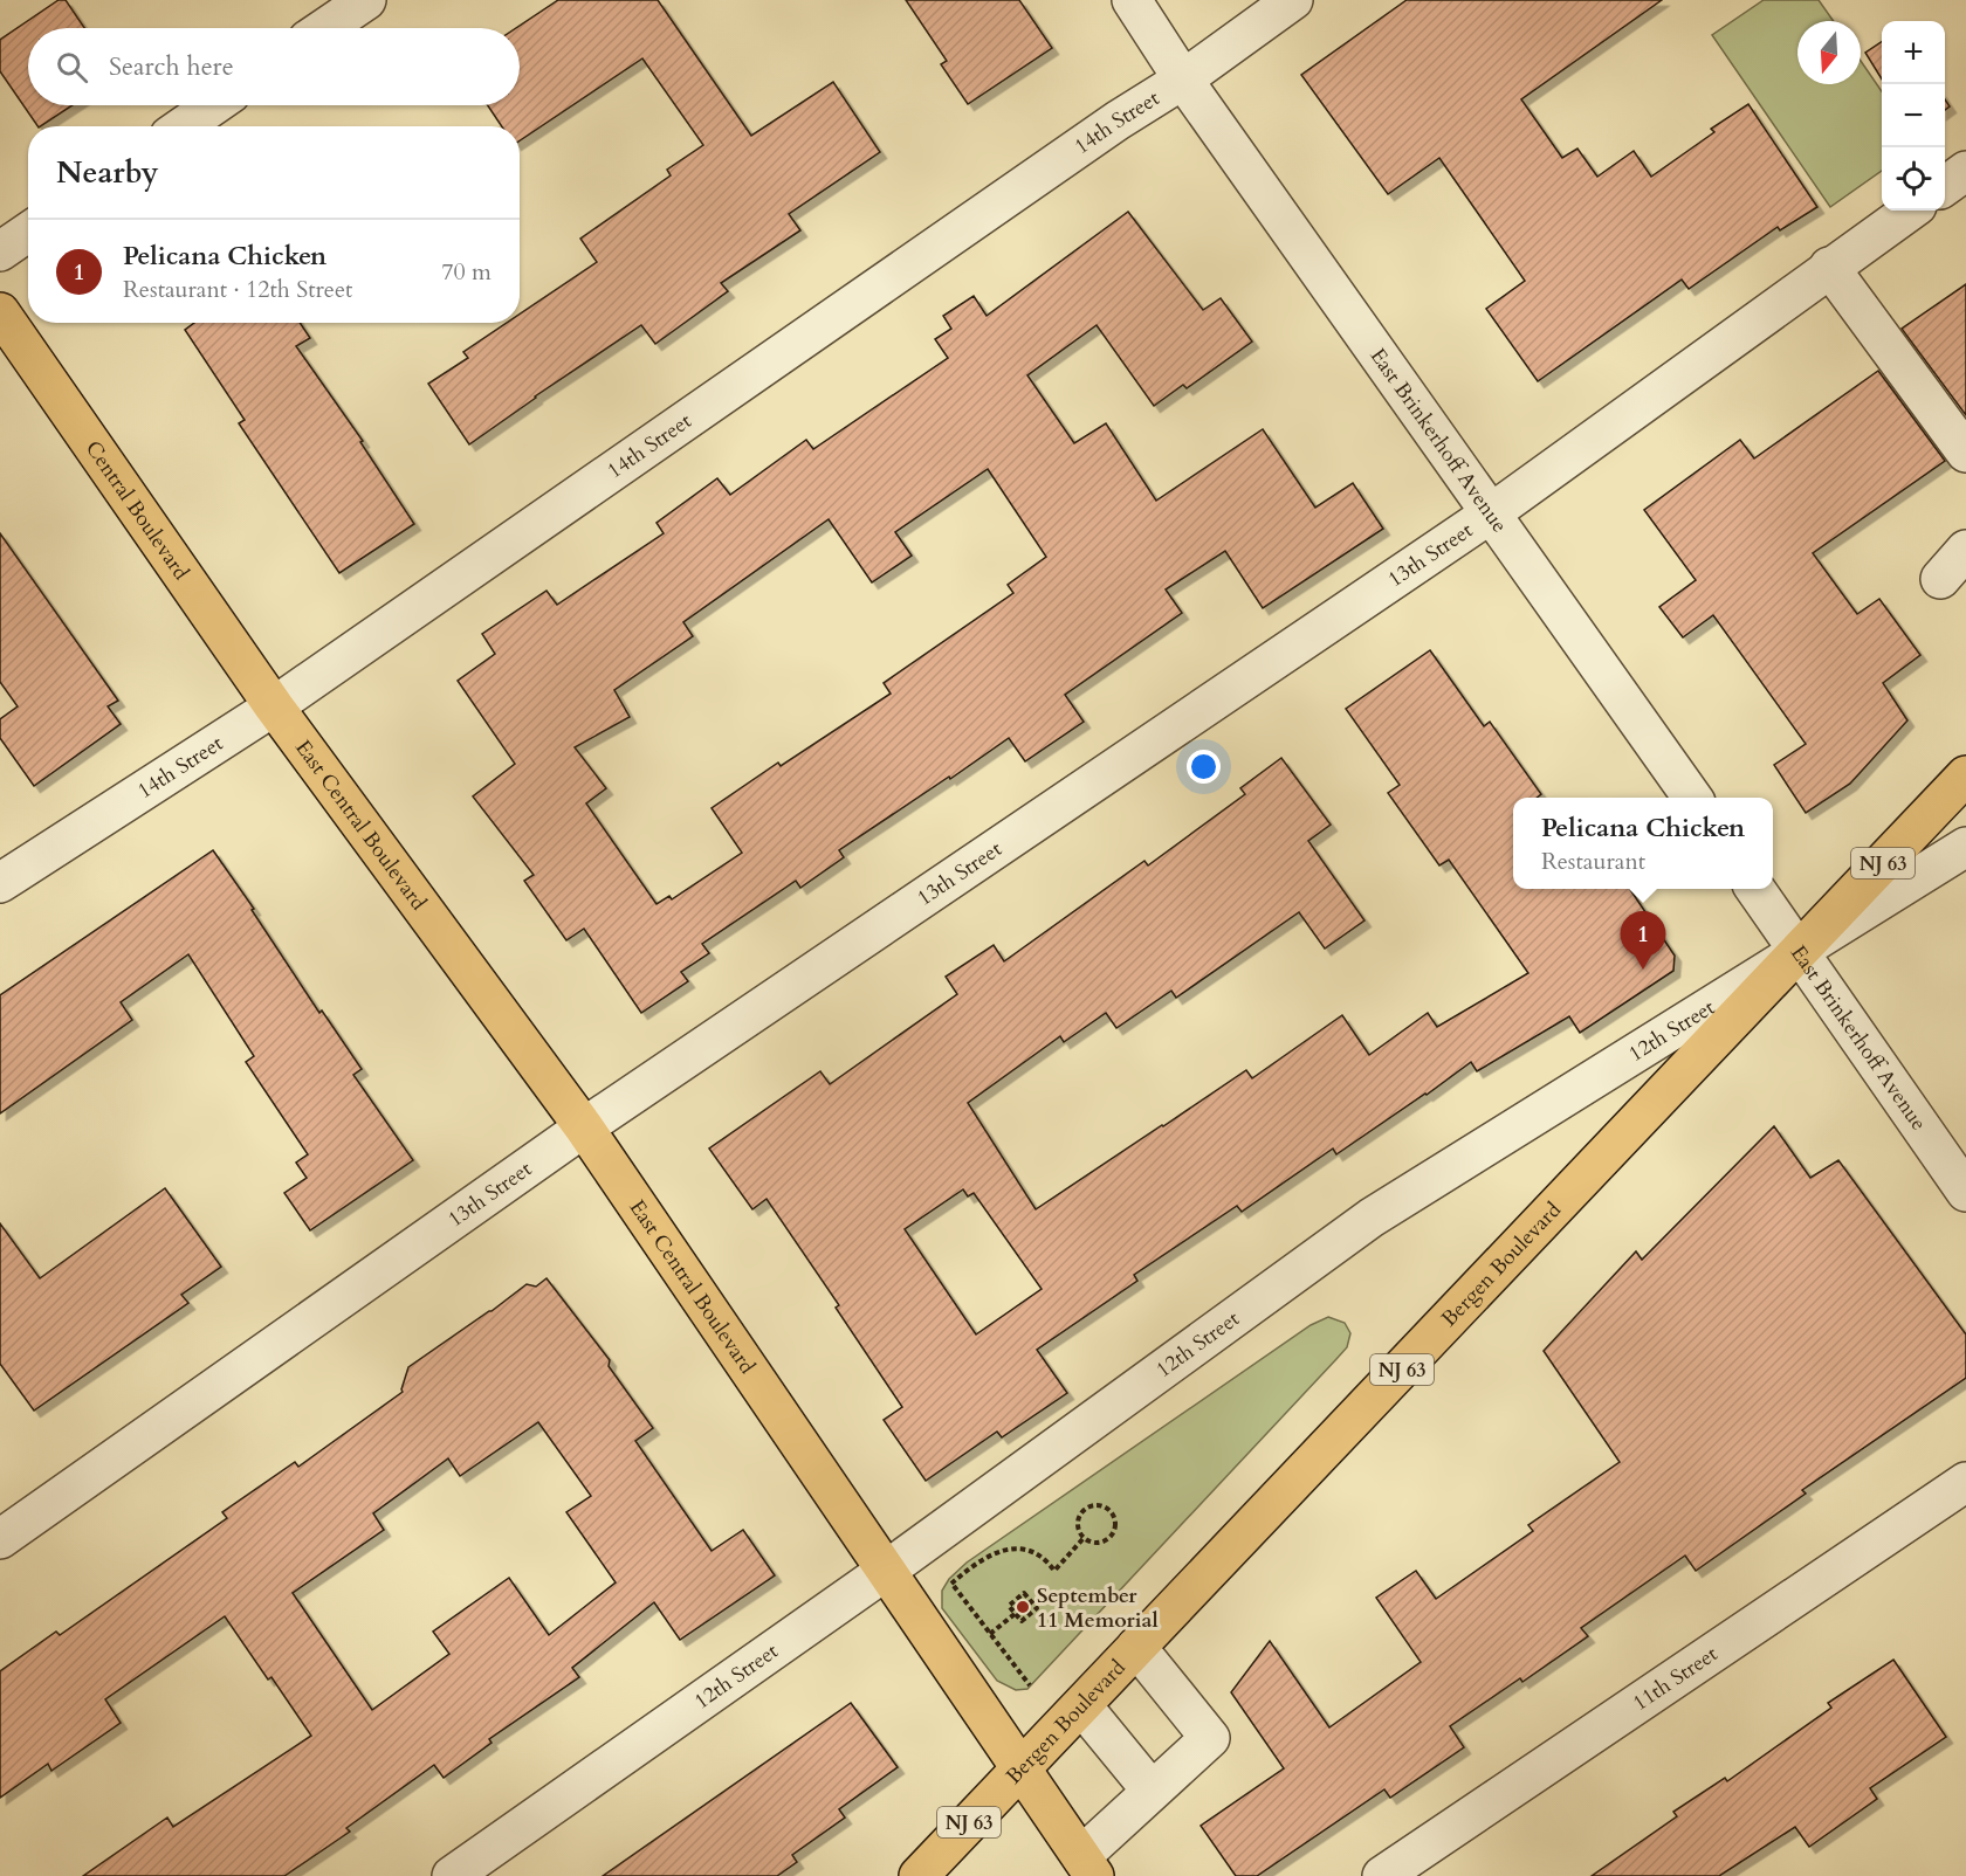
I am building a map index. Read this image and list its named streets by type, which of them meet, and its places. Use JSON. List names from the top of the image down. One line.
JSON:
{"streets":{"main road":["Central Boulevard","East Central Boulevard","NJ 63","Bergen Boulevard"],"street":["14th Street","East Brinkerhoff Avenue","13th Street","12th Street","11th Street"]},"crossings":[["14th Street","East Brinkerhoff Avenue"],["14th Street","Central Boulevard"],["14th Street","East Central Boulevard"],["East Brinkerhoff Avenue","13th Street"],["East Brinkerhoff Avenue","12th Street"],["East Brinkerhoff Avenue","Bergen Boulevard"],["Central Boulevard","East Central Boulevard"],["13th Street","East Central Boulevard"],["East Central Boulevard","12th Street"],["East Central Boulevard","Bergen Boulevard"],["12th Street","Bergen Boulevard"]],"places":["September 11 Memorial"],"north":"bottom","page":{"map_buttons":["+","−"],"search":"Search here","heading":"Nearby","list":[{"mark":"1","name":"Pelicana Chicken","note":"Restaurant · 12th Street","value":"70 m"}],"popup":["Pelicana Chicken","Restaurant"],"pins":"1"}}
